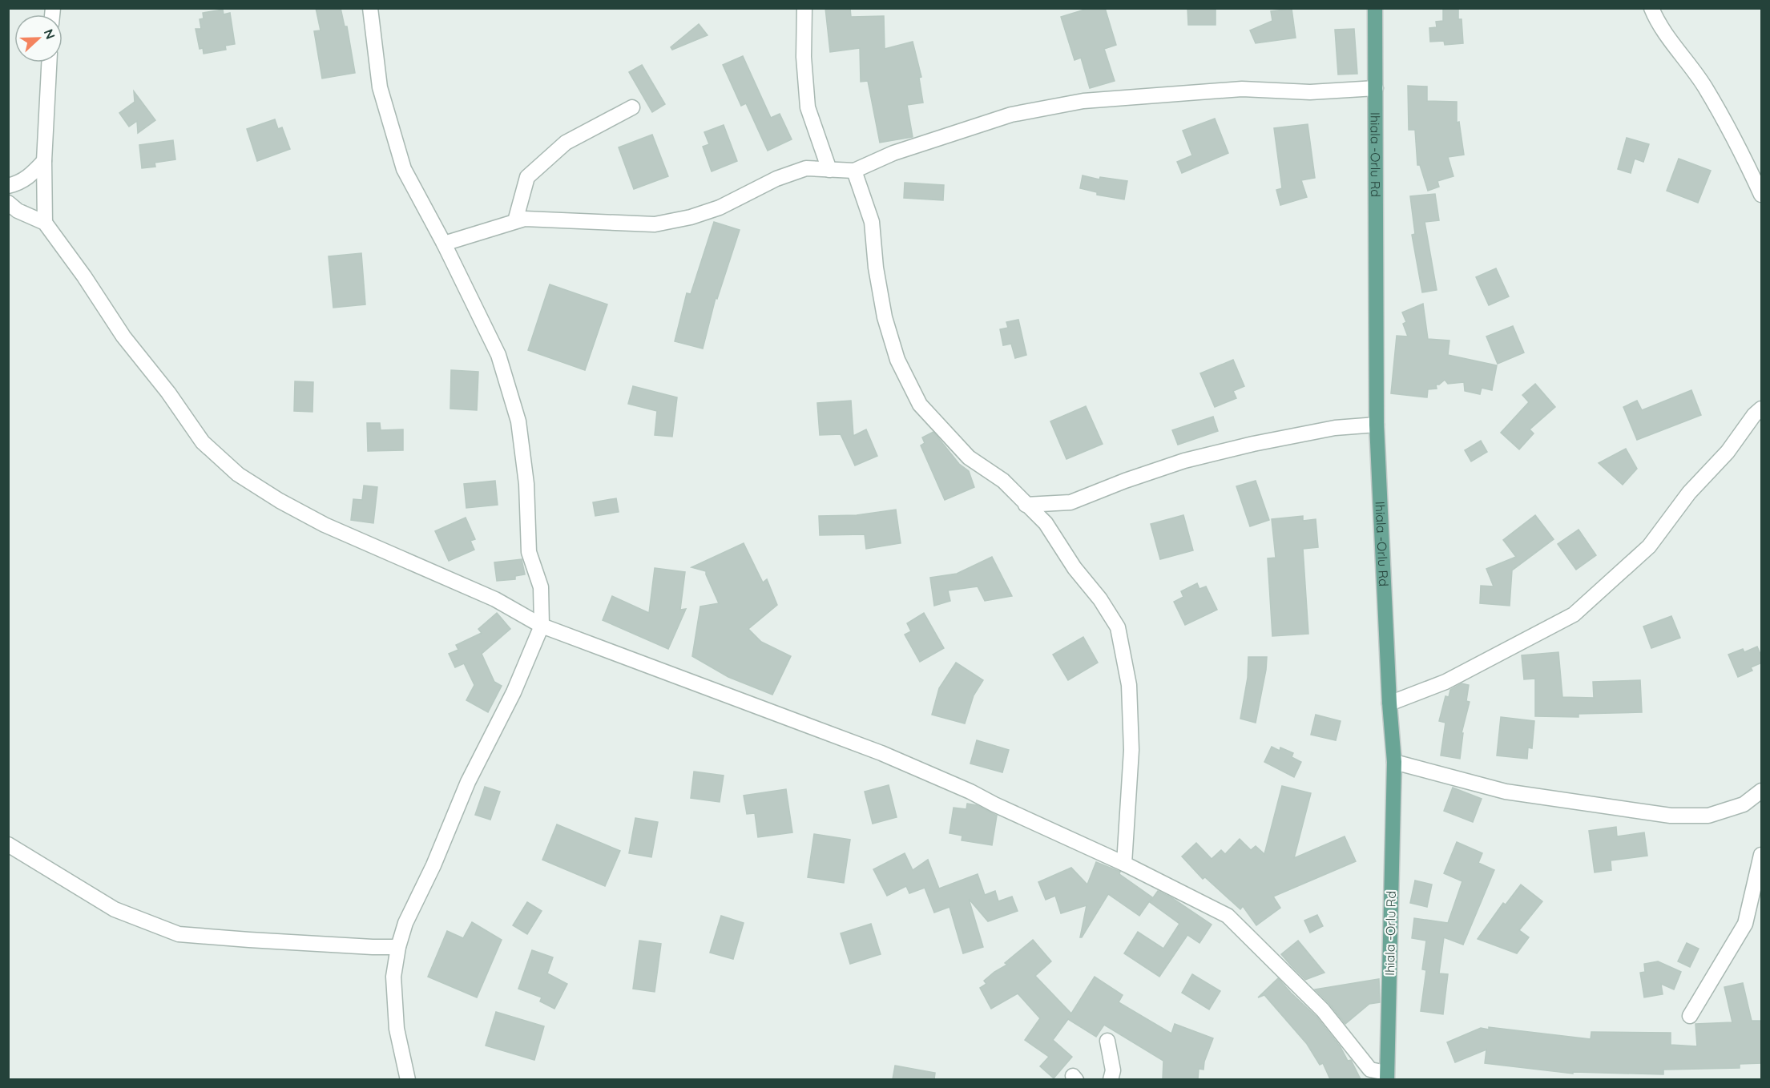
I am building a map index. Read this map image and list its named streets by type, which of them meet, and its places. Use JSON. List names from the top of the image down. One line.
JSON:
{"streets":{"main road":["Ihiala -Orlu Rd"]},"north":"right"}
